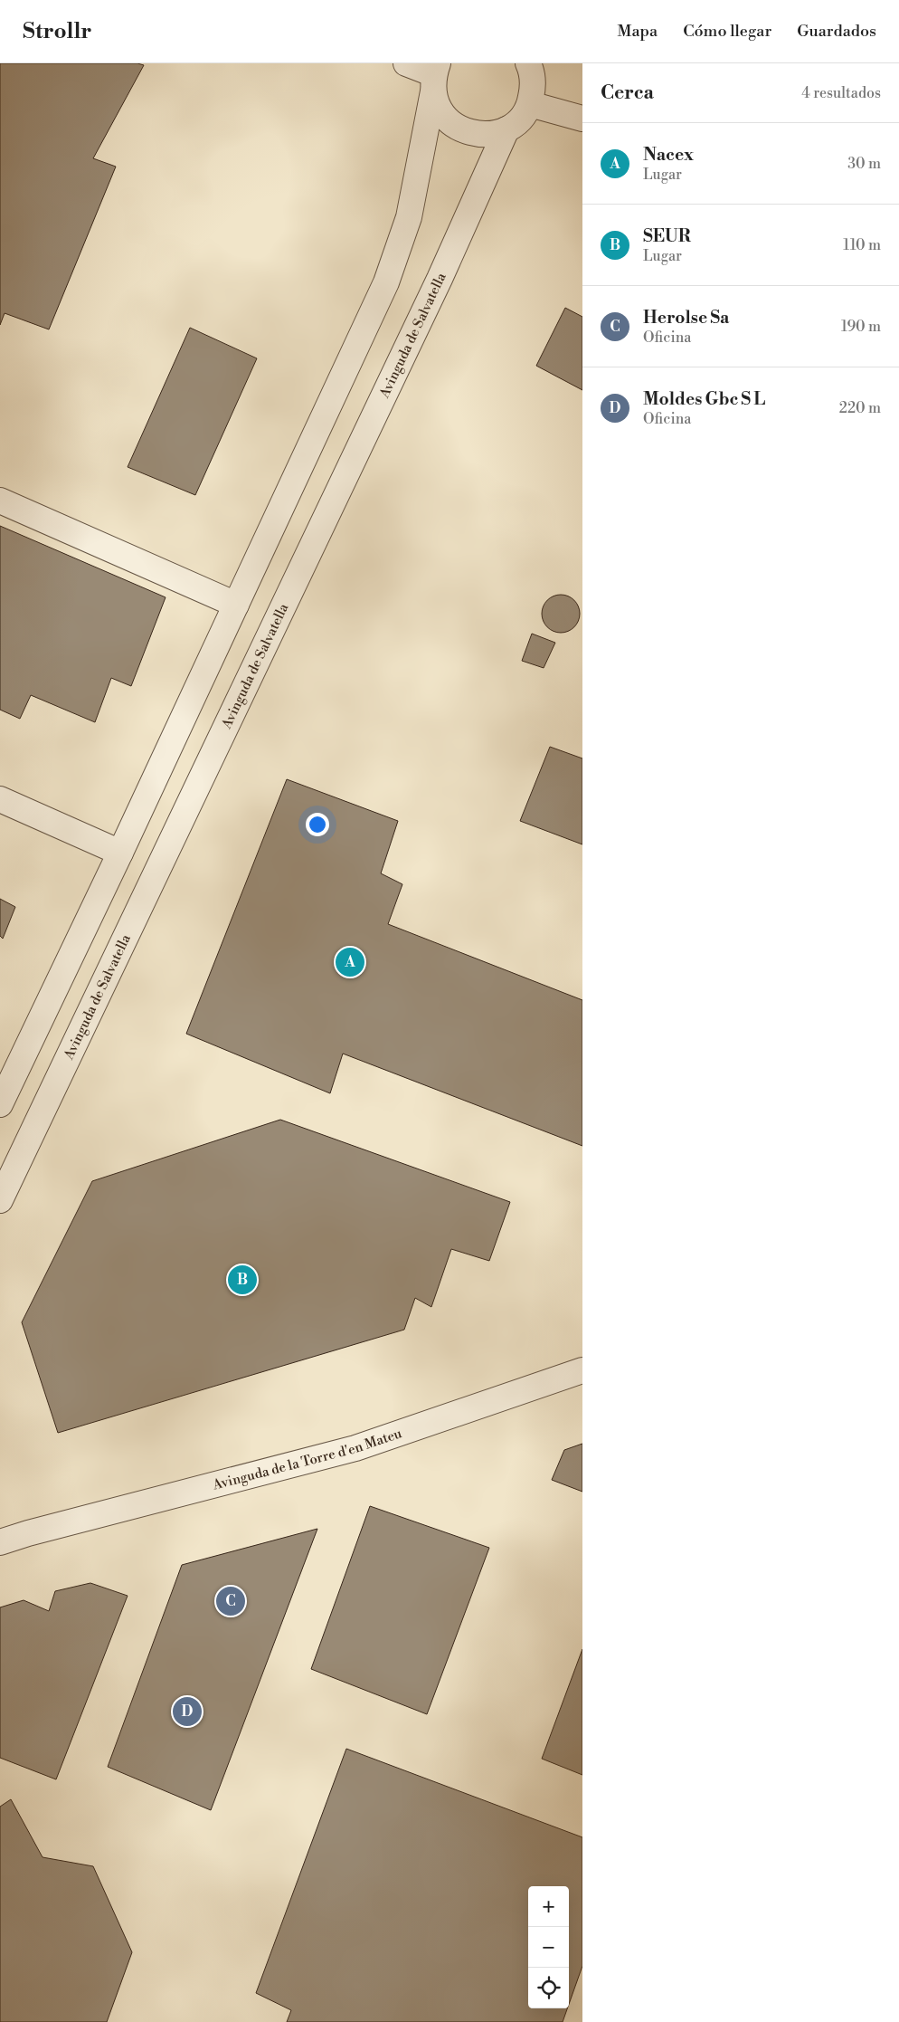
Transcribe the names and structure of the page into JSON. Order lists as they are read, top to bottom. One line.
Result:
{"streets":{"street":["Avinguda de Salvatella","Avinguda de la Torre d'en Mateu"]},"page":{"header":"Strollr","nav":["Mapa","Cómo llegar","Guardados"],"heading":["Cerca","4 resultados"],"list":[{"mark":"A","name":"Nacex","note":"Lugar","value":"30 m"},{"mark":"B","name":"SEUR","note":"Lugar","value":"110 m"},{"mark":"C","name":"Herolse Sa","note":"Oficina","value":"190 m"},{"mark":"D","name":"Moldes Gbc S L","note":"Oficina","value":"220 m"}],"pins":["A","B","C","D"],"map_buttons":["+","−"]}}
